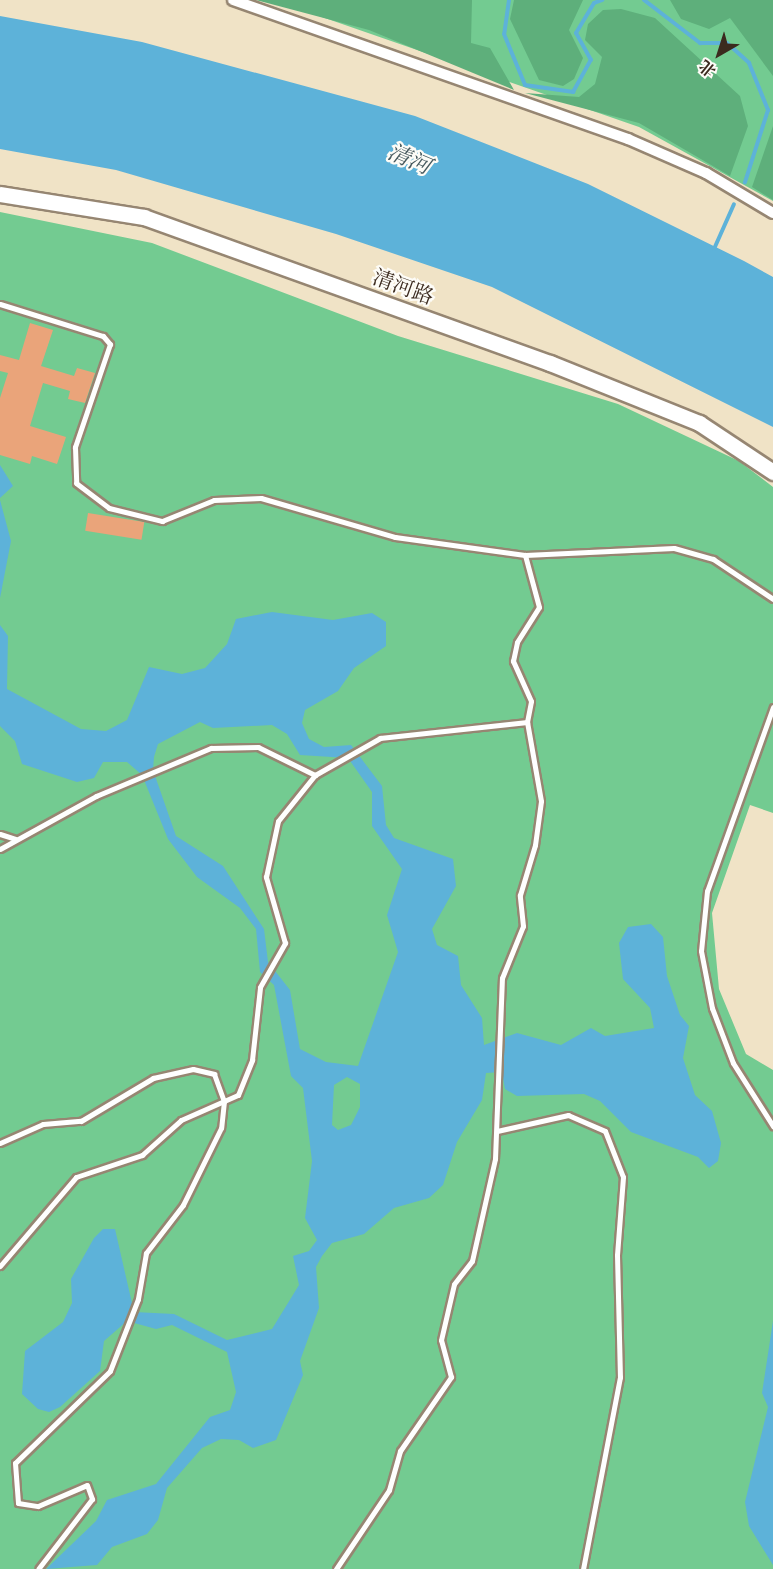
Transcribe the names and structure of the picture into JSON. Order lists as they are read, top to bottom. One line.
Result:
{"streets":{"street":["清河路"]},"water":["清河"],"north":"bottom left"}
